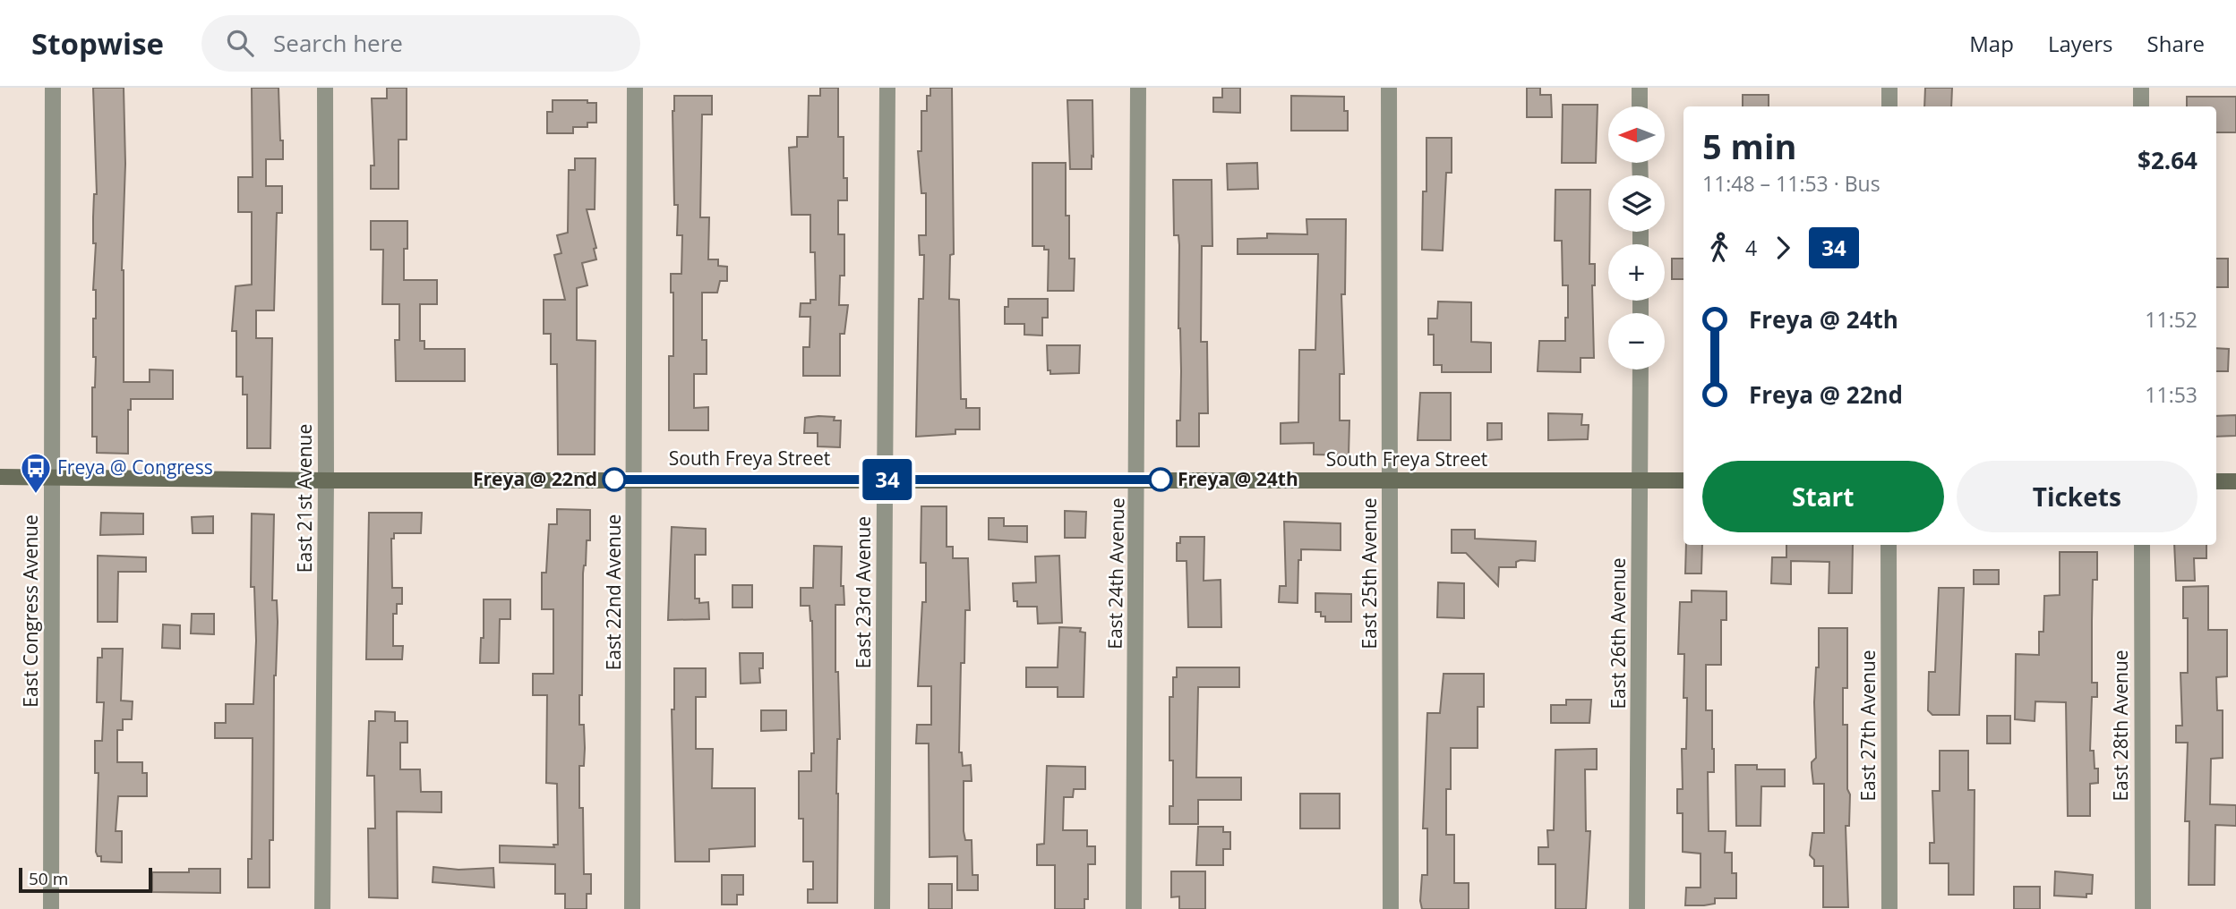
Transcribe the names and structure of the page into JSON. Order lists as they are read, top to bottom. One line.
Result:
{"streets":{"main road":["South Freya Street"],"street":["East 21st Avenue","East 24th Avenue","East 25th Avenue","East 22nd Avenue","East 23rd Avenue","East Congress Avenue","East 26th Avenue","East 27th Avenue","East 28th Avenue"]},"crossings":[["South Freya Street","East 21st Avenue"],["South Freya Street","East 24th Avenue"],["South Freya Street","East 25th Avenue"],["South Freya Street","East 22nd Avenue"],["South Freya Street","East 23rd Avenue"],["South Freya Street","East Congress Avenue"],["South Freya Street","East 26th Avenue"]],"places":{"other":["Freya @ 22nd","Freya @ 24th"],"bus stop":["Freya @ Congress"]},"lines":["bus line 34"],"scale_bar":"50 m","north":"left","page":{"header":"Stopwise","search":"Search here","nav":["Map","Layers","Share"],"on_map":"34","map_buttons":["+","−"],"heading":["5 min","11:48 – 11:53 · Bus","$2.64"],"legs":["4","34"],"list":[{"name":"Freya @ 24th","value":"11:52"},{"name":"Freya @ 22nd","value":"11:53"}],"buttons":["Start","Tickets"],"scale":"50 m"}}
